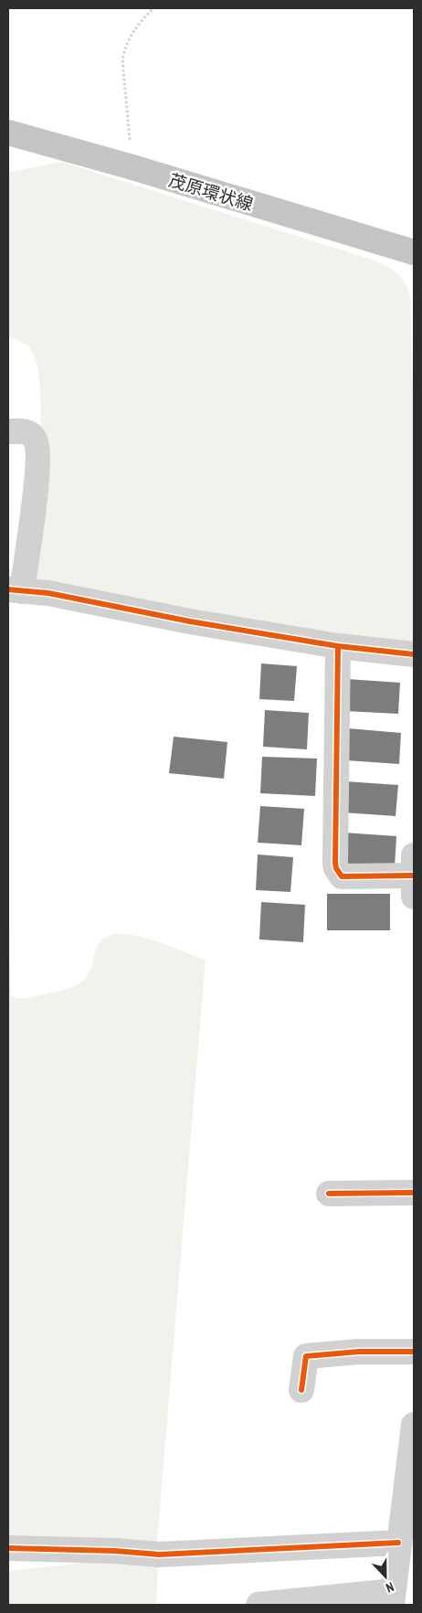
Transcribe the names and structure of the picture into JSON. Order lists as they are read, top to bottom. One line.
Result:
{"streets":{"main road":["茂原環状線"]},"north":"bottom"}
